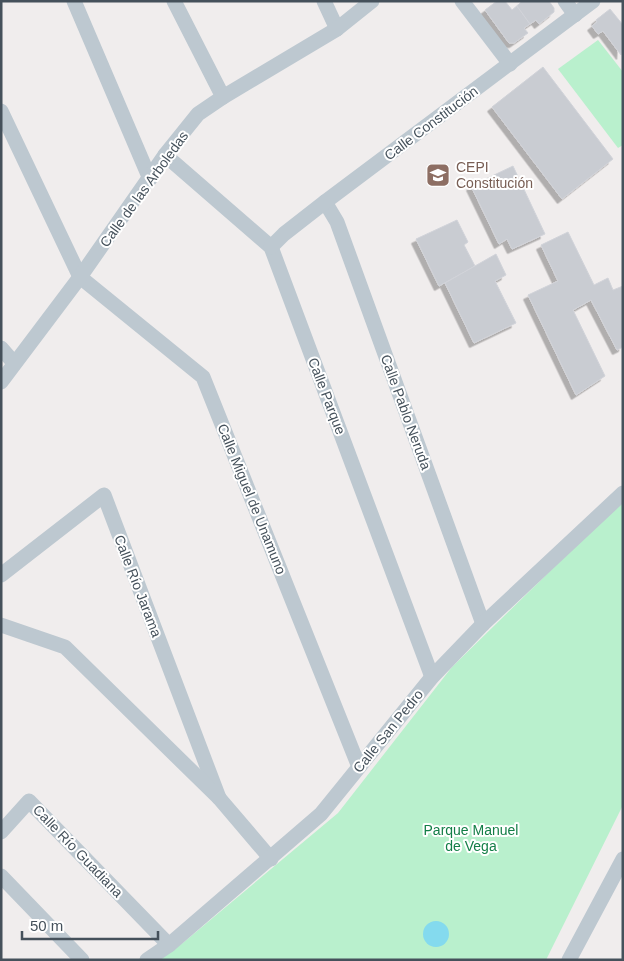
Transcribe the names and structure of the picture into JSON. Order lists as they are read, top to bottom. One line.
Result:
{"streets":{"street":["Calle Constitución","Calle de las Arboledas","Calle Parque","Calle Pablo Neruda","Calle Miguel de Unamuno","Calle Río Jarama","Calle San Pedro","Calle Río Guadiana"]},"crossings":[["Calle Constitución","Calle Parque"],["Calle Constitución","Calle Pablo Neruda"],["Calle de las Arboledas","Calle Parque"],["Calle de las Arboledas","Calle Miguel de Unamuno"],["Calle Parque","Calle San Pedro"],["Calle Pablo Neruda","Calle San Pedro"],["Calle Miguel de Unamuno","Calle San Pedro"],["Calle Río Jarama","Calle San Pedro"],["Calle San Pedro","Calle Río Guadiana"]],"parks":["Parque Manuel de Vega"],"places":{"school or university":["CEPI Constitución"]},"scale_bar":"50 m"}
